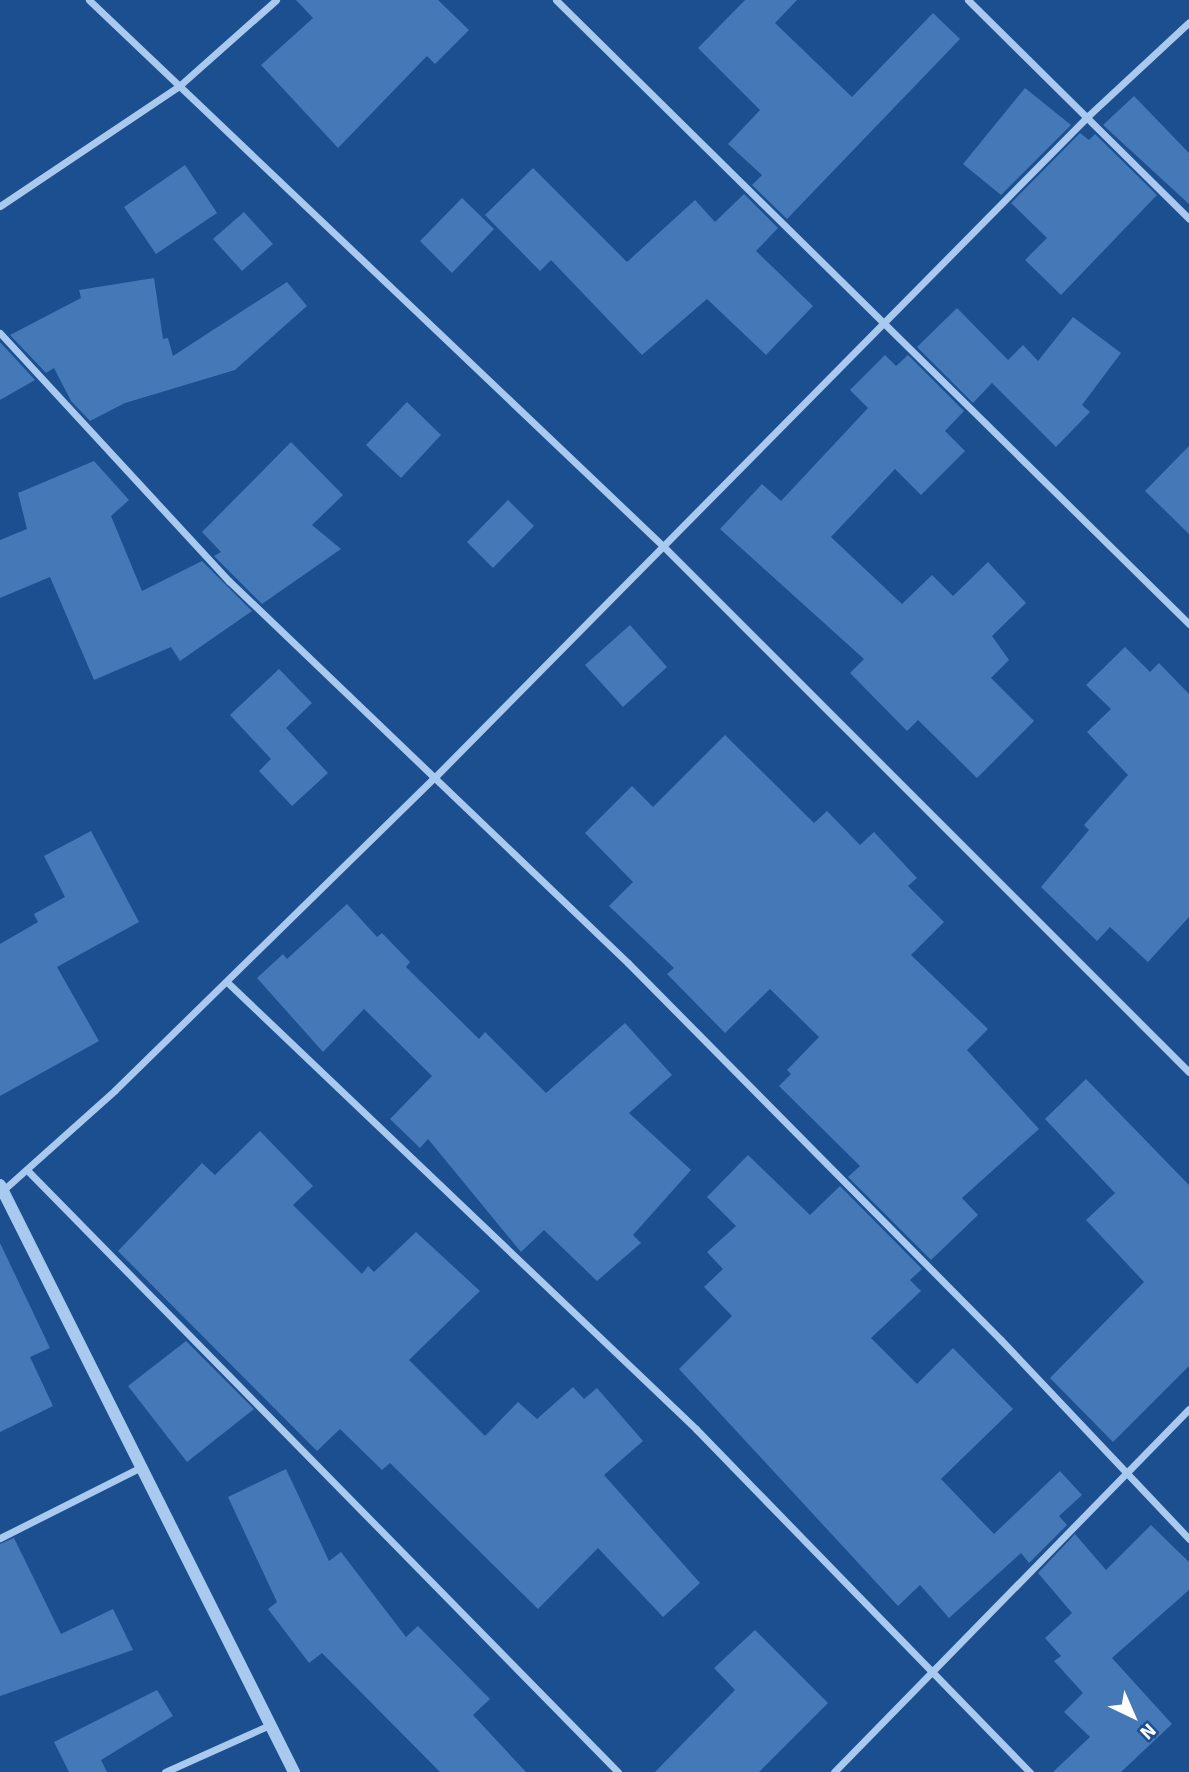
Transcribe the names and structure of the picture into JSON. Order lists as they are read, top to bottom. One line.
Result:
{"north":"bottom right"}
